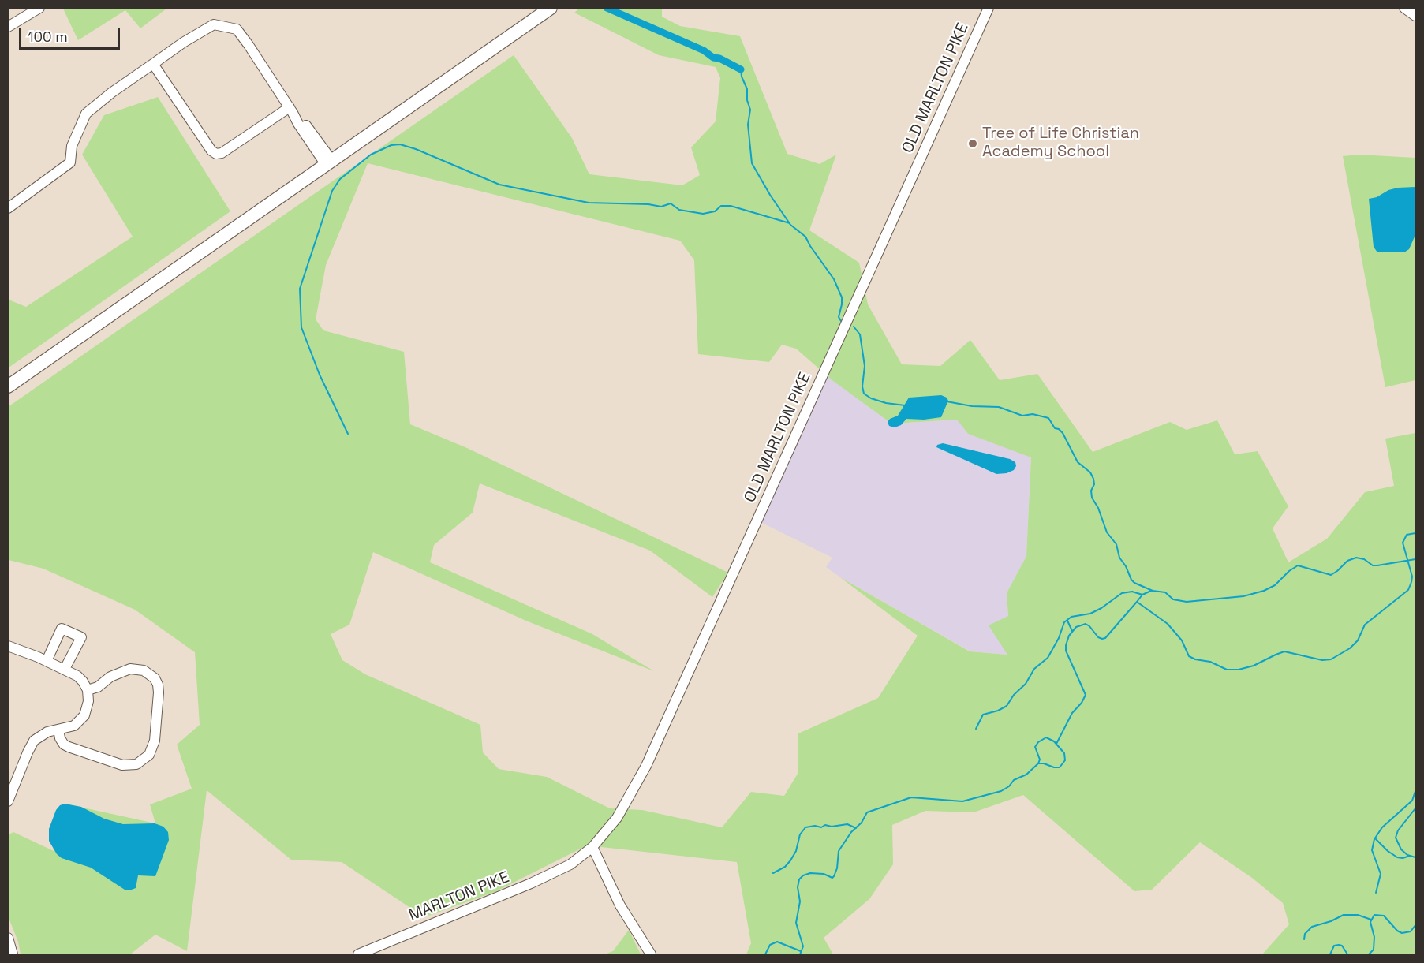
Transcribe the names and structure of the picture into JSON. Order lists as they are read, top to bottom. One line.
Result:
{"streets":{"street":["OLD MARLTON PIKE","MARLTON PIKE"]},"crossings":[["OLD MARLTON PIKE","MARLTON PIKE"]],"places":["Tree of Life Christian Academy School"],"scale_bar":"100 m"}
